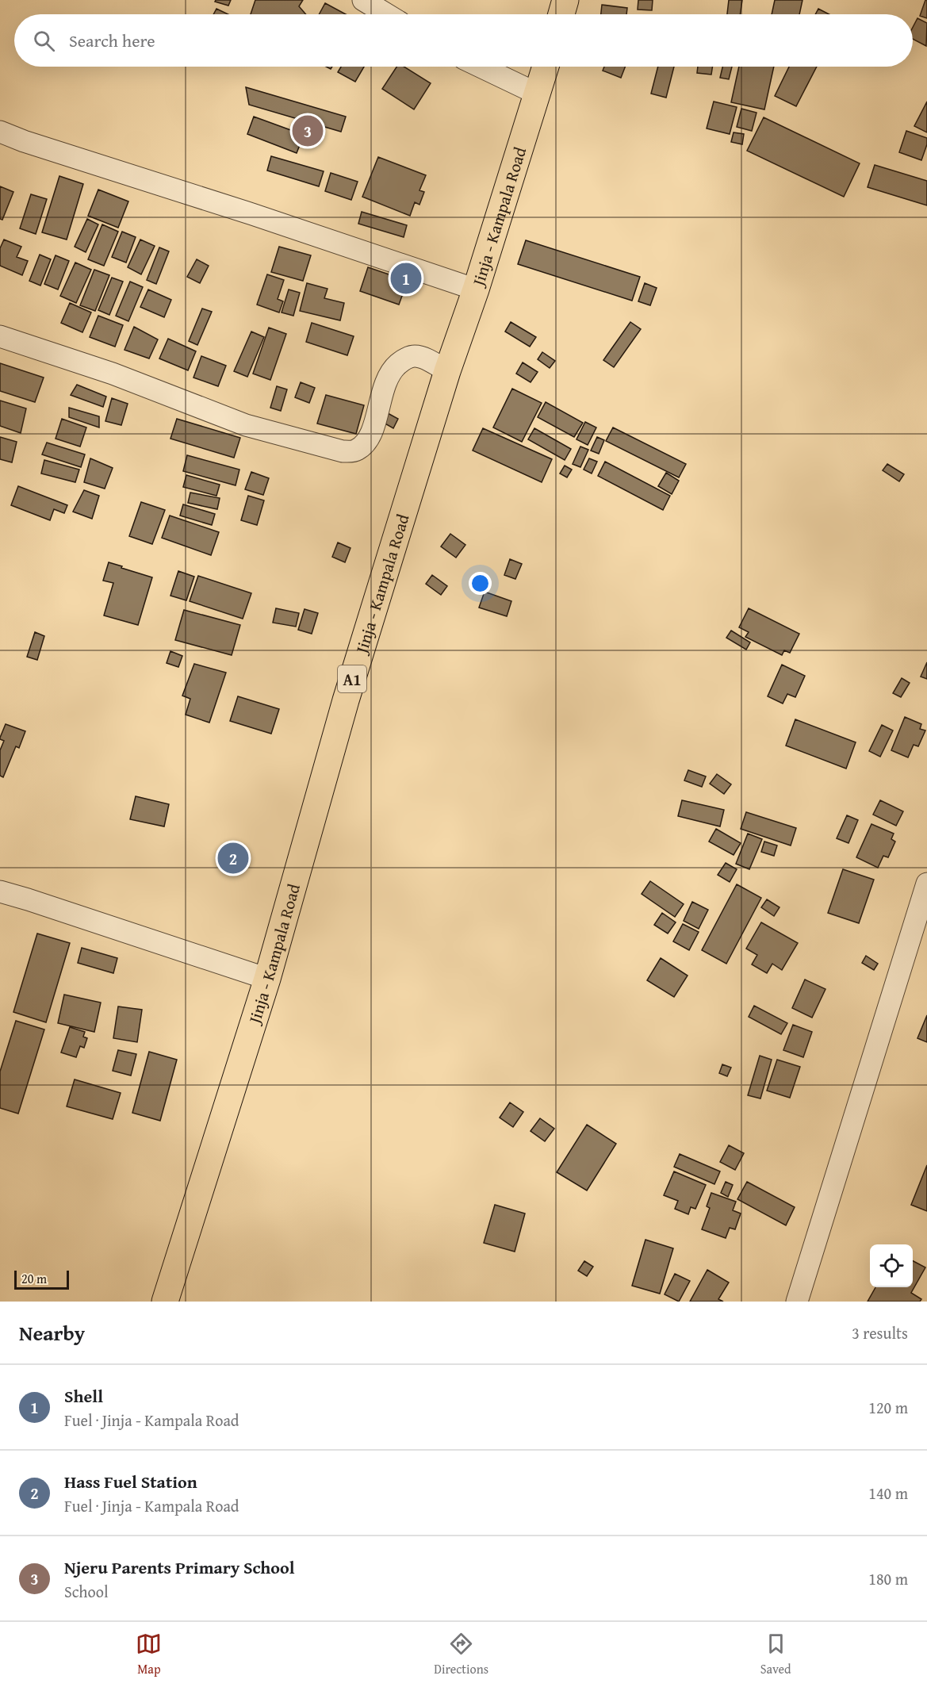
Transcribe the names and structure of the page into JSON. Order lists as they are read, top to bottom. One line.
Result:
{"streets":{"highway":["Jinja - Kampala Road","A1"]},"scale_bar":"20 m","page":{"search":"Search here","pins":["3","1","2"],"scale":"20 m","heading":["Nearby","3 results"],"list":[{"mark":"1","name":"Shell","note":"Fuel · Jinja - Kampala Road","value":"120 m"},{"mark":"2","name":"Hass Fuel Station","note":"Fuel · Jinja - Kampala Road","value":"140 m"},{"mark":"3","name":"Njeru Parents Primary School","note":"School","value":"180 m"}],"nav":["Map","Directions","Saved"]}}
